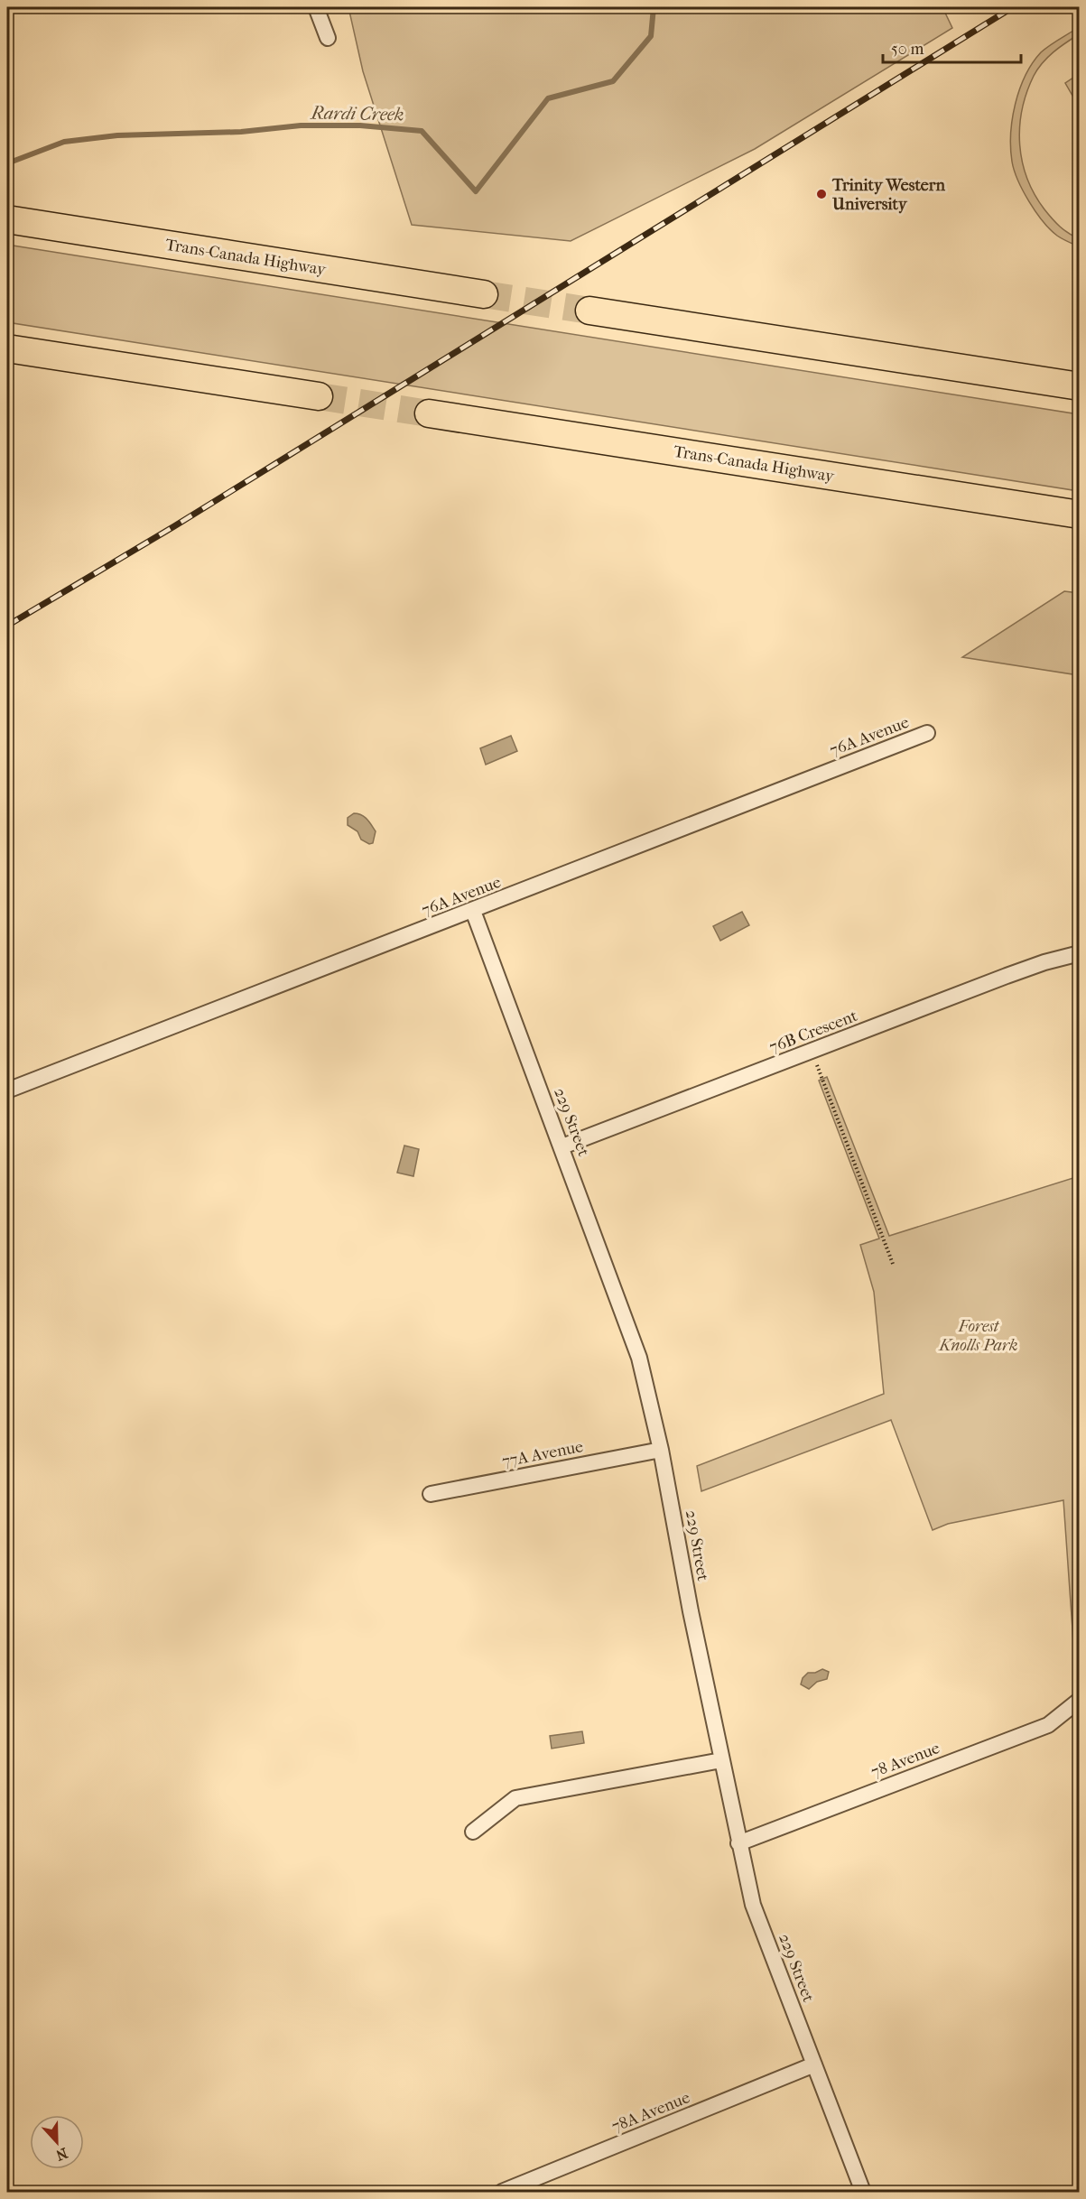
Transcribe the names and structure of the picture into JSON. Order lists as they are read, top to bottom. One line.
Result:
{"streets":{"highway":["Trans-Canada Highway"],"street":["76A Avenue","76B Crescent","229 Street","77A Avenue","78 Avenue","78A Avenue"]},"crossings":[["76A Avenue","229 Street"],["76B Crescent","229 Street"],["229 Street","77A Avenue"],["229 Street","78 Avenue"],["229 Street","78A Avenue"]],"water":["Rardi Creek"],"parks":["Forest Knolls Park"],"places":["Trinity Western University"],"scale_bar":"50 m","north":"bottom"}
